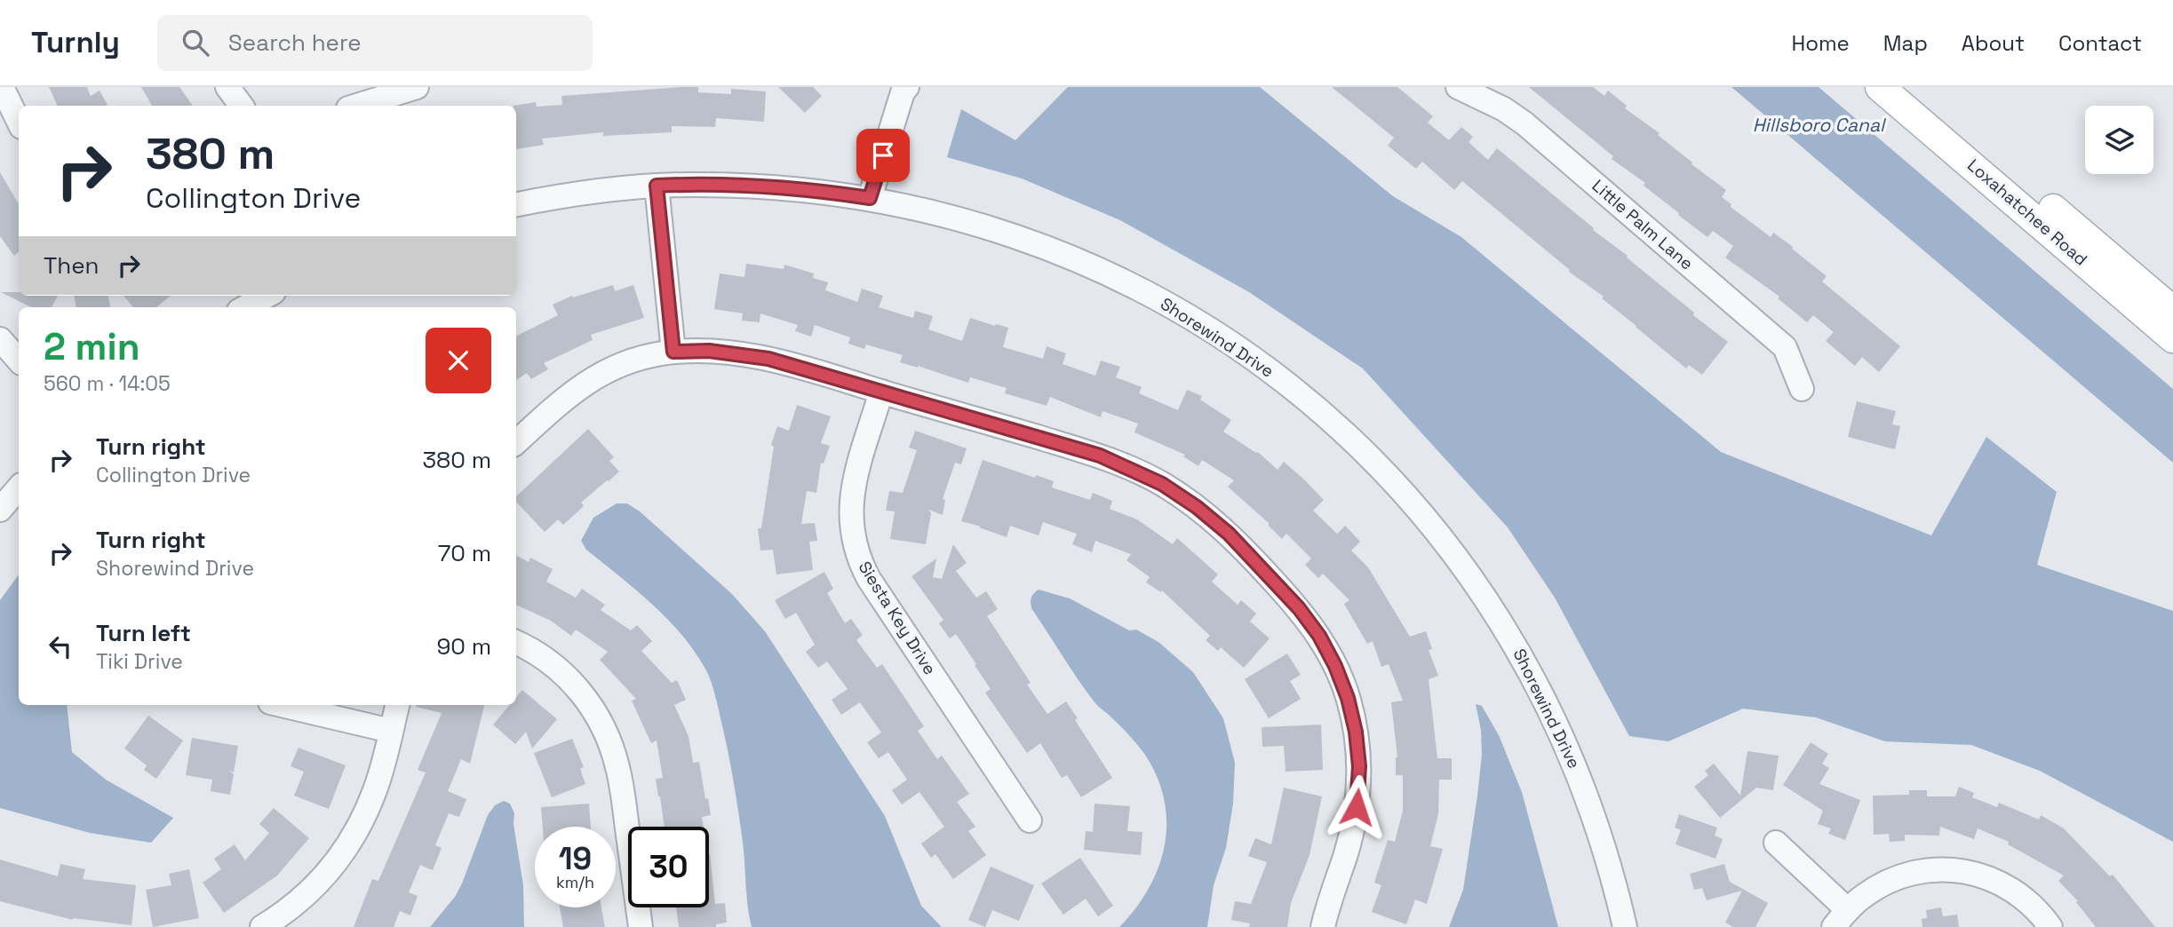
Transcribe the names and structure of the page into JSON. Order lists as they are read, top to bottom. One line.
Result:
{"streets":{"main road":["Loxahatchee Road"],"street":["Little Palm Lane","Shorewind Drive","Siesta Key Drive"]},"water":["Hillsboro Canal"],"page":{"header":"Turnly","search":"Search here","nav":["Home","Map","About","Contact"],"turn":["380 m","Collington Drive"],"then":"Then","heading":["2 min","560 m · 14:05"],"list":[{"name":"Turn right","note":"Collington Drive","value":"380 m"},{"name":"Turn right","note":"Shorewind Drive","value":"70 m"},{"name":"Turn left","note":"Tiki Drive","value":"90 m"}],"speed":"19 km/h","limit":"30"}}
